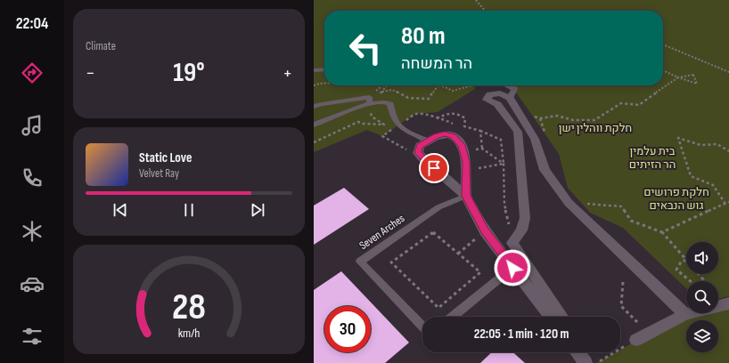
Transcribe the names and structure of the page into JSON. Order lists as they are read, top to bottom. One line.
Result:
{"streets":{"lane":["Seven Arches"]},"parks":["חלקת ווהלין ישן","בית עלמין הר הזיתים","חלקת פרושים גוש הנבאים"],"page":{"tabs":"22:04","tile":"Climate","turn":["80 m","הר המשחה"],"heat":["−","19°","+"],"song":["Static Love","Velvet Ray"],"limit":"30","trip":"22:05 · 1 min · 120 m","gauge":["28","km/h"]}}
